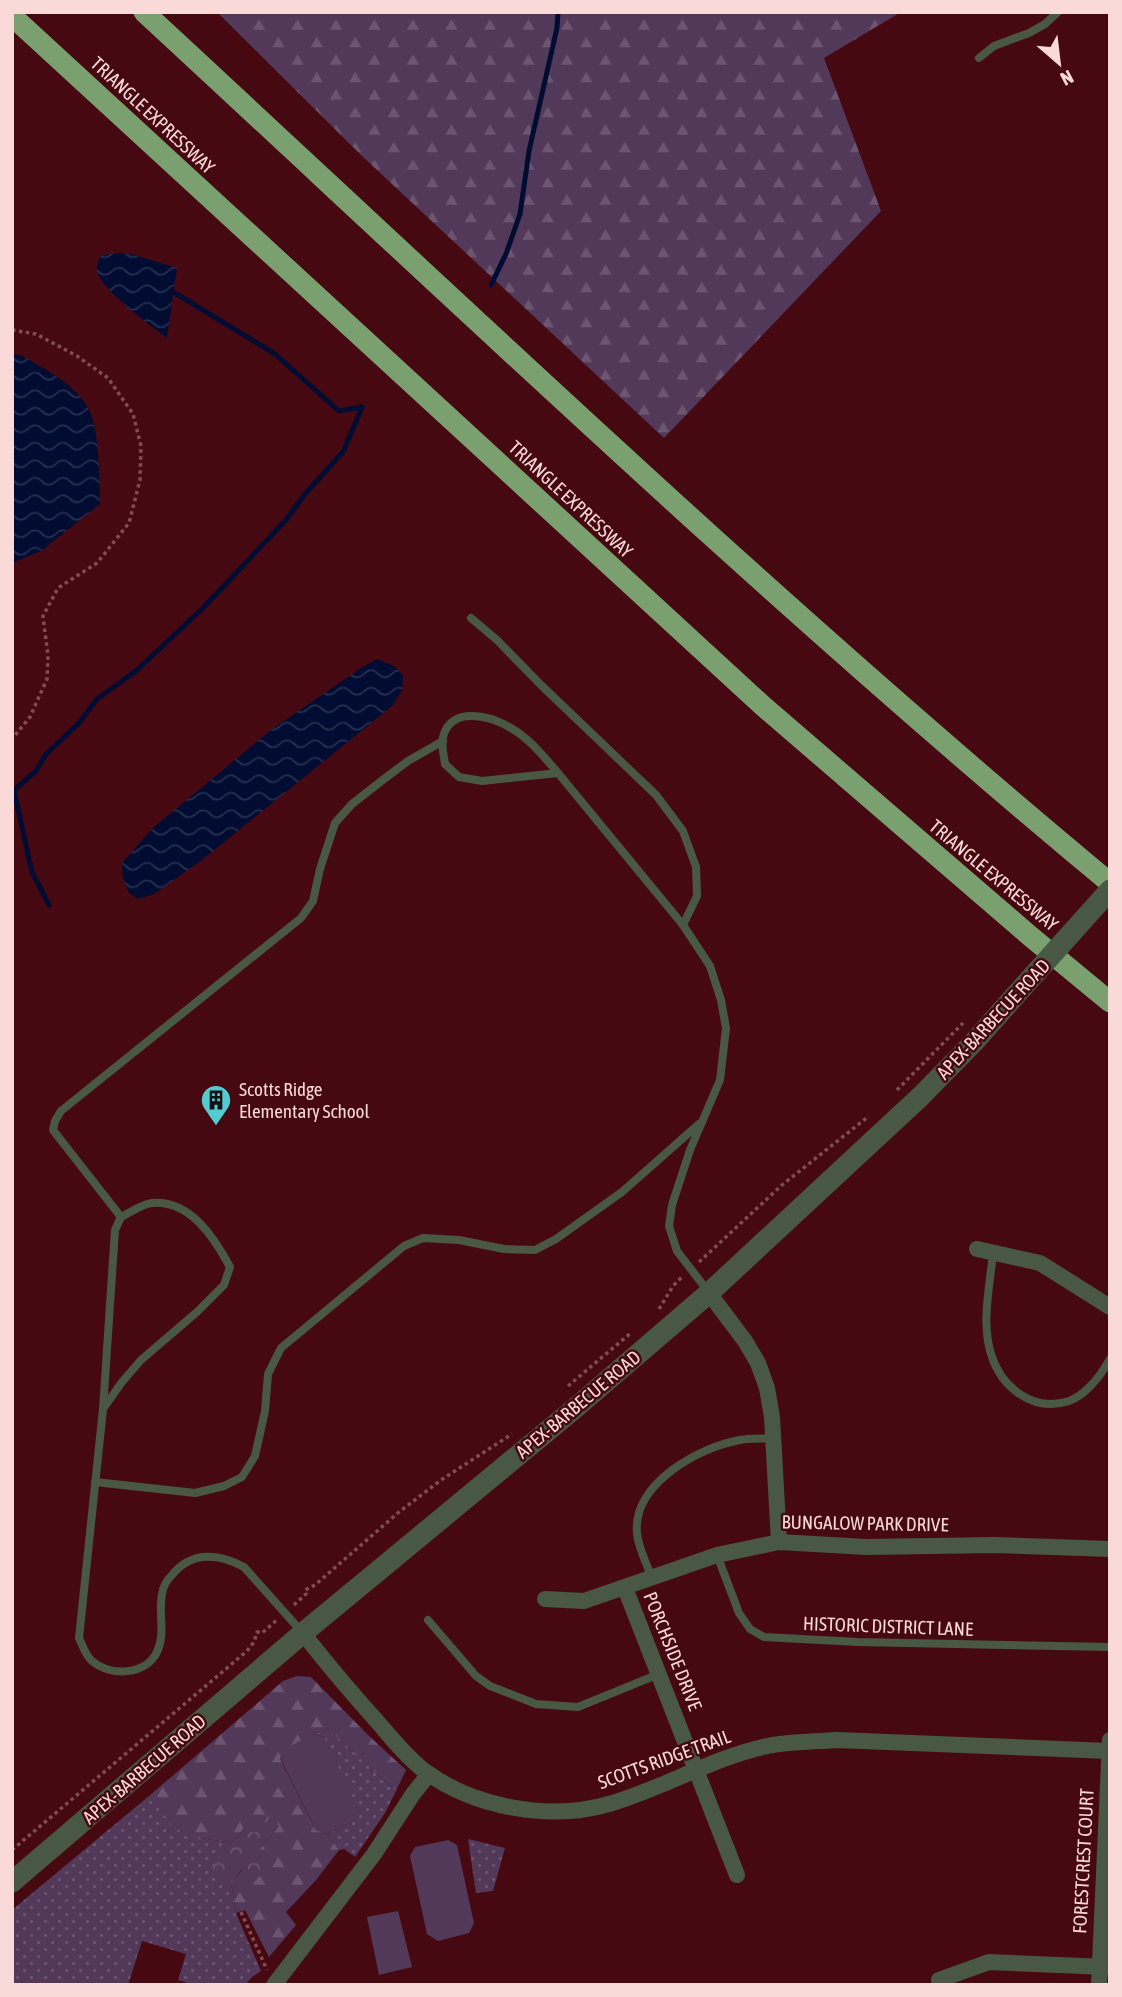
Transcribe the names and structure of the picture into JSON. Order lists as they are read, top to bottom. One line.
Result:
{"streets":{"highway":["TRIANGLE EXPRESSWAY"],"street":["APEX-BARBECUE ROAD","BUNGALOW PARK DRIVE","PORCHSIDE DRIVE","SCOTTS RIDGE TRAIL","FORESTCREST COURT"],"lane":["HISTORIC DISTRICT LANE"]},"crossings":[["APEX-BARBECUE ROAD","SCOTTS RIDGE TRAIL"],["BUNGALOW PARK DRIVE","HISTORIC DISTRICT LANE"],["BUNGALOW PARK DRIVE","PORCHSIDE DRIVE"],["PORCHSIDE DRIVE","SCOTTS RIDGE TRAIL"],["SCOTTS RIDGE TRAIL","FORESTCREST COURT"]],"places":{"building":["Scotts Ridge Elementary School"]},"north":"bottom right"}
